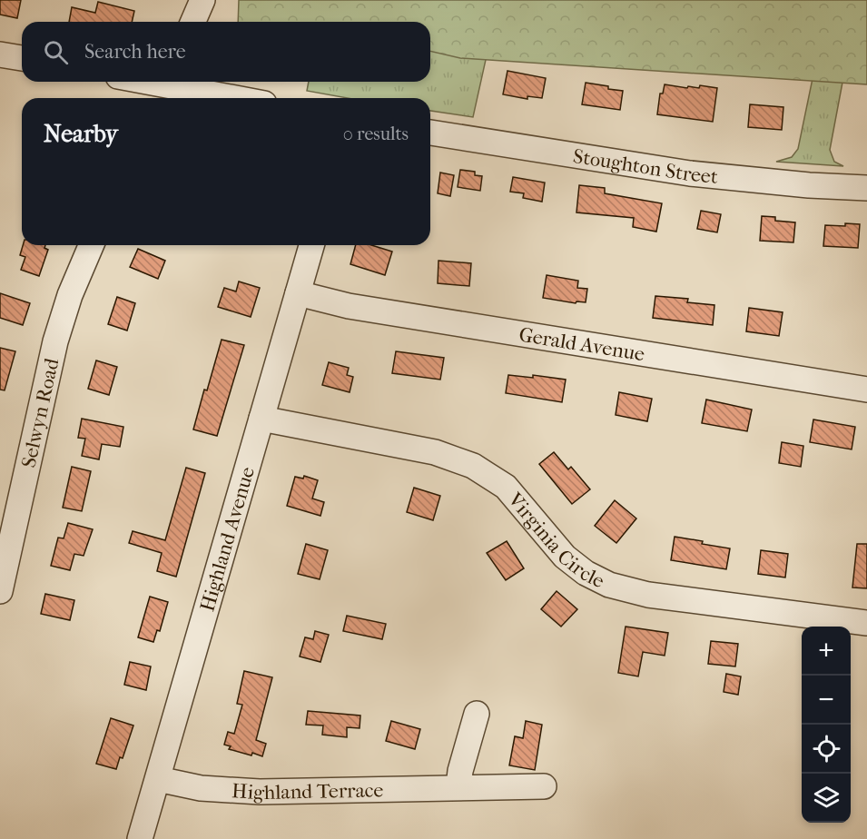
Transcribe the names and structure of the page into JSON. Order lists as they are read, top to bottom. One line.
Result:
{"streets":{"street":["Stoughton Street","Gerald Avenue","Selwyn Road","Virginia Circle","Highland Avenue","Highland Terrace"]},"crossings":[["Gerald Avenue","Highland Avenue"],["Virginia Circle","Highland Avenue"],["Highland Avenue","Highland Terrace"]],"page":{"search":"Search here","heading":["Nearby","0 results"],"map_buttons":["+","−"]}}
